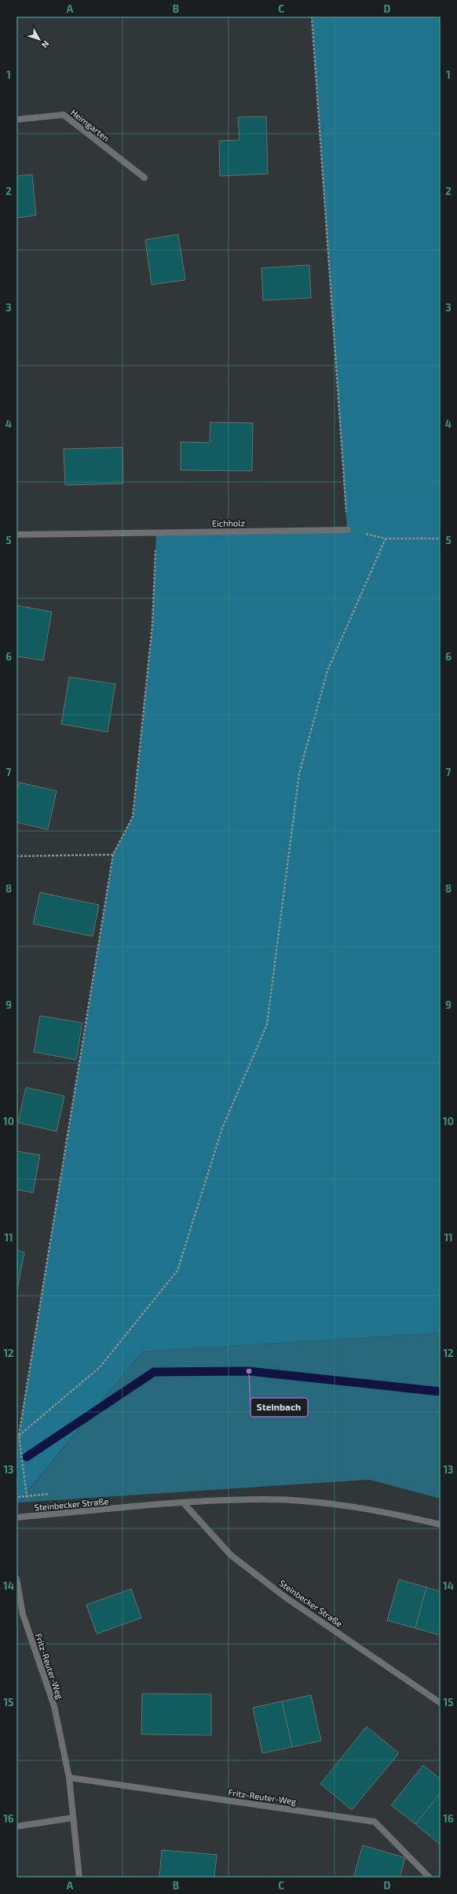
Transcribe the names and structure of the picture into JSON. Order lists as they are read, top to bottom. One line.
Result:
{"streets":{"street":["Heimgarten","Eichholz","Steinbecker Straße","Fritz-Reuter-Weg"]},"places":["Steinbach"],"north":"bottom right","grid":{"columns":["A","B","C","D"],"rows":["1","2","3","4","5","6","7","8","9","10","11","12","13","14","15","16"]}}
